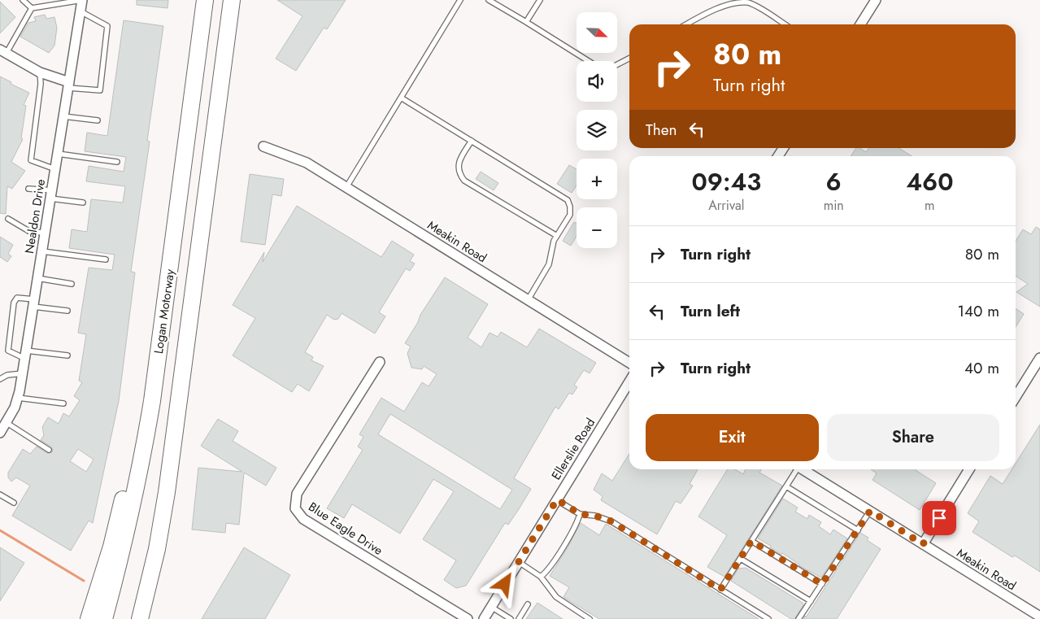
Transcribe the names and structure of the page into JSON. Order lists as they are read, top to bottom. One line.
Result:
{"streets":{"highway":["Logan Motorway"],"street":["Nealdon Drive","Meakin Road","Ellerslie Road","Blue Eagle Drive"]},"north":"bottom right","page":{"map_buttons":["+","−"],"turn":["80 m","Turn right"],"then":"Then","eta":["09:43","Arrival","6","min","460","m"],"list":[{"name":"Turn right","value":"80 m"},{"name":"Turn left","value":"140 m"},{"name":"Turn right","value":"40 m"}],"buttons":["Exit","Share"]}}
